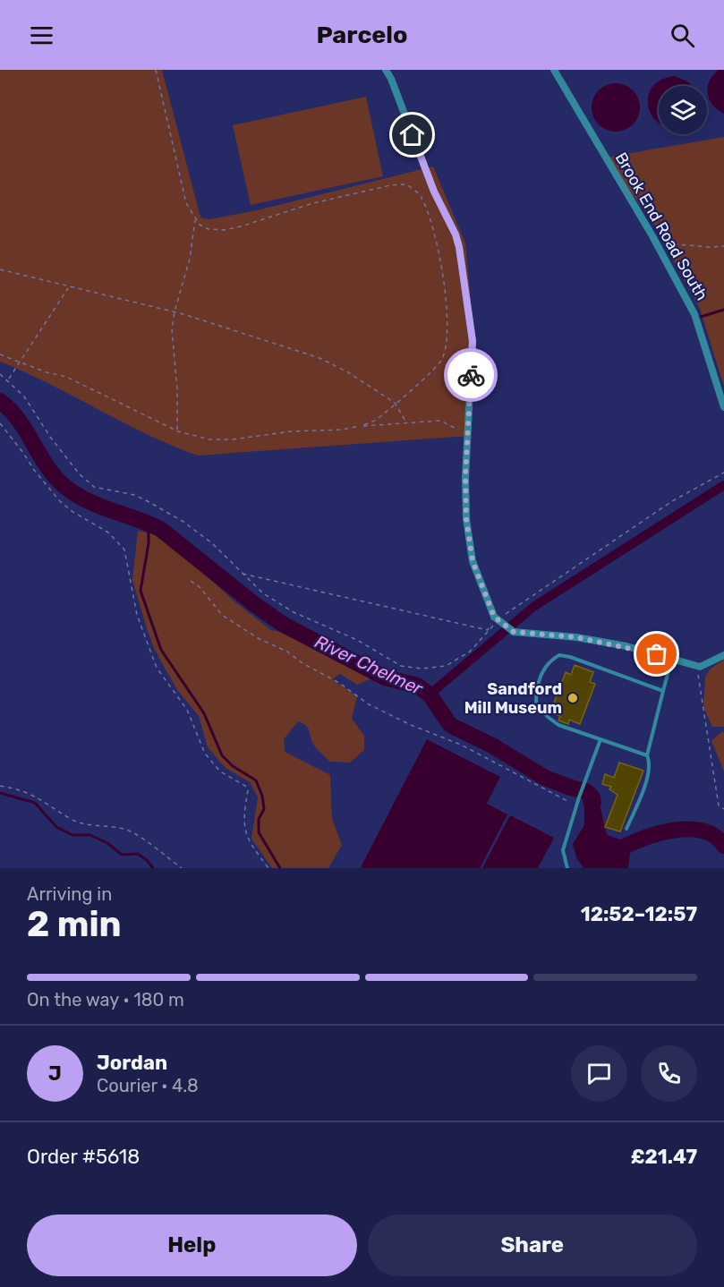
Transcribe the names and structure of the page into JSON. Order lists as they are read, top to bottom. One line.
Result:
{"streets":{"street":["Brook End Road South"]},"water":["River Chelmer"],"places":["Sandford Mill Museum"],"page":{"header":"Parcelo","heading":["2 min","Arriving in","12:52–12:57"],"panel":["Jordan","Courier · 4.8","Order #5618","£21.47"],"bar":"On the way · 180 m","round":"J","buttons":["Help","Share"]}}
